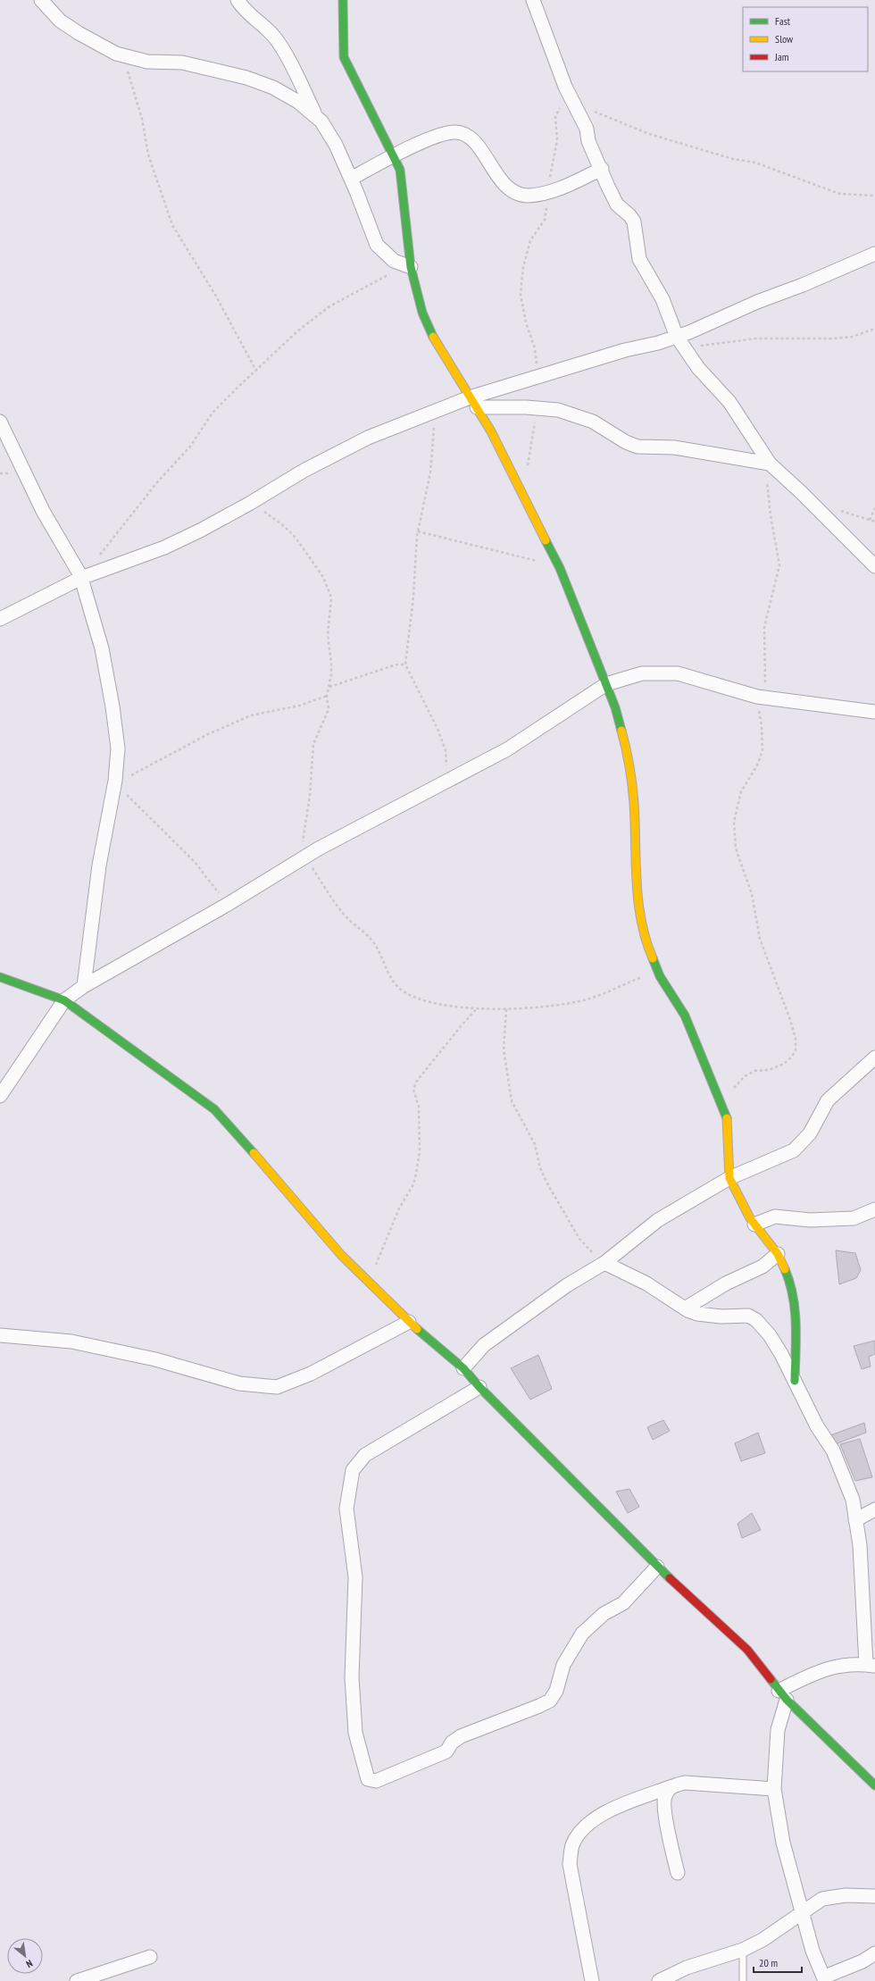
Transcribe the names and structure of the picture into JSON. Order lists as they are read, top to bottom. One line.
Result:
{"legend":["Fast","Slow","Jam"],"scale_bar":"20 m","north":"bottom right"}
